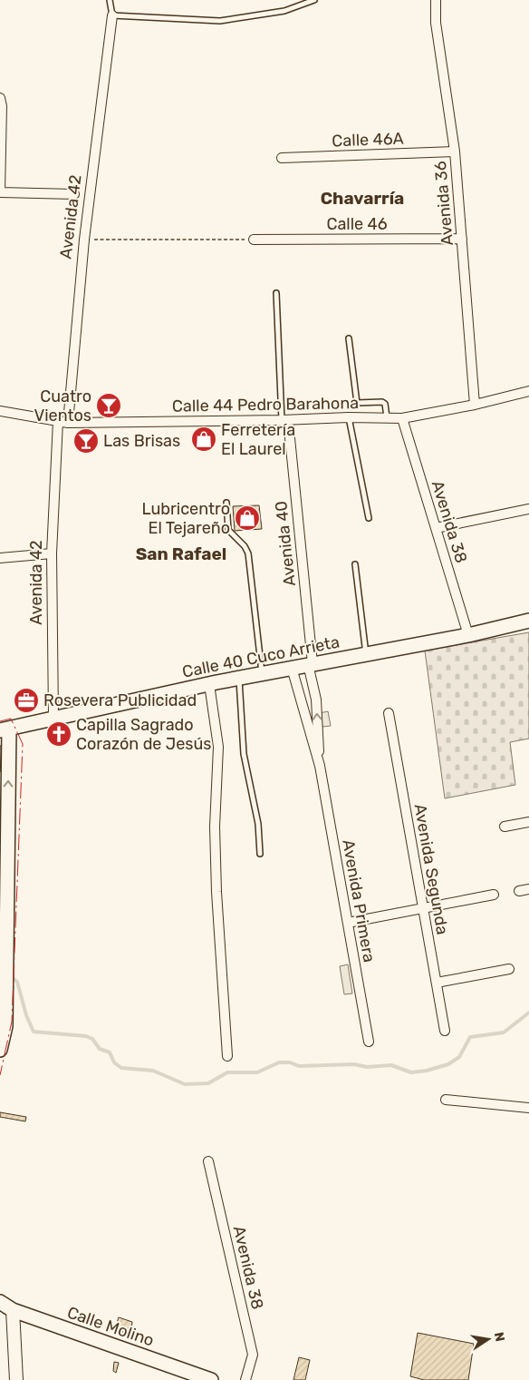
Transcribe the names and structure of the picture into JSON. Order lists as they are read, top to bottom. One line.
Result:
{"streets":{"main road":["Calle 40 Cuco Arrieta","Calle Molino"],"street":["Calle 46A","Avenida 36","Avenida 42","Calle 46","Calle 44 Pedro Barahona","Avenida 38","Avenida 40","Avenida Segunda","Avenida Primera"]},"crossings":[["Calle 46A","Avenida 36"],["Avenida 36","Calle 46"],["Avenida 36","Calle 44 Pedro Barahona"],["Avenida 42","Calle 44 Pedro Barahona"],["Avenida 42","Calle 40 Cuco Arrieta"],["Calle 44 Pedro Barahona","Avenida 38"],["Calle 44 Pedro Barahona","Avenida 40"],["Avenida 38","Calle 40 Cuco Arrieta"],["Avenida 40","Calle 40 Cuco Arrieta"],["Avenida 40","Avenida Primera"],["Calle 40 Cuco Arrieta","Avenida Primera"]],"districts":["Chavarría","San Rafael"],"places":{"bar":["Cuatro Vientos","Las Brisas"],"shop":["Ferretería El Laurel","Lubricentro El Tejareño"],"office":["Rosevera Publicidad"],"church":["Capilla Sagrado Corazón de Jesús"]},"north":"right"}
